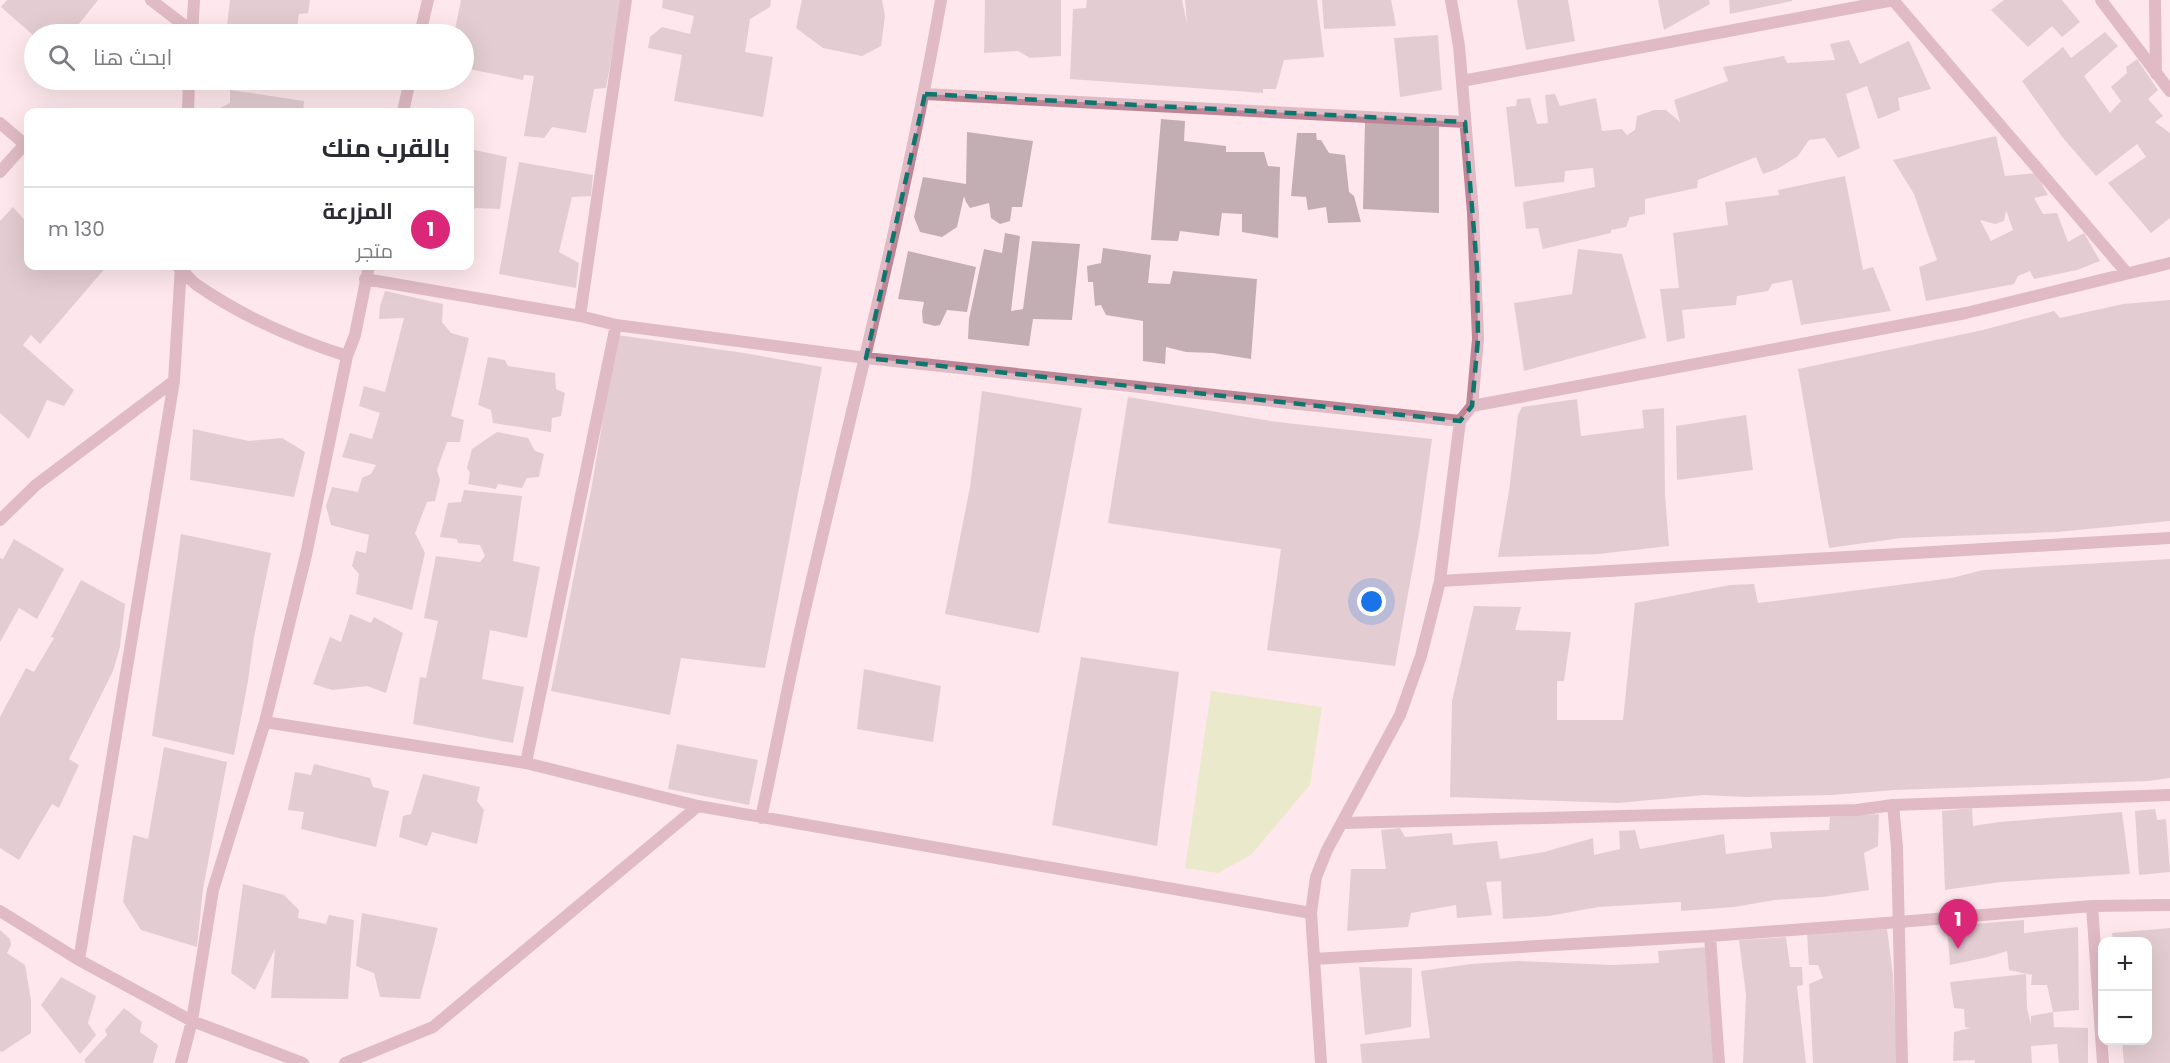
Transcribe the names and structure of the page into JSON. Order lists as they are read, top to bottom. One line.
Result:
{"page":{"search":"ابحث هنا","heading":"بالقرب منك","list":[{"mark":"1","name":"المزرعة","note":"متجر","value":"130 m"}],"pins":"1","map_buttons":["+","−"]}}
